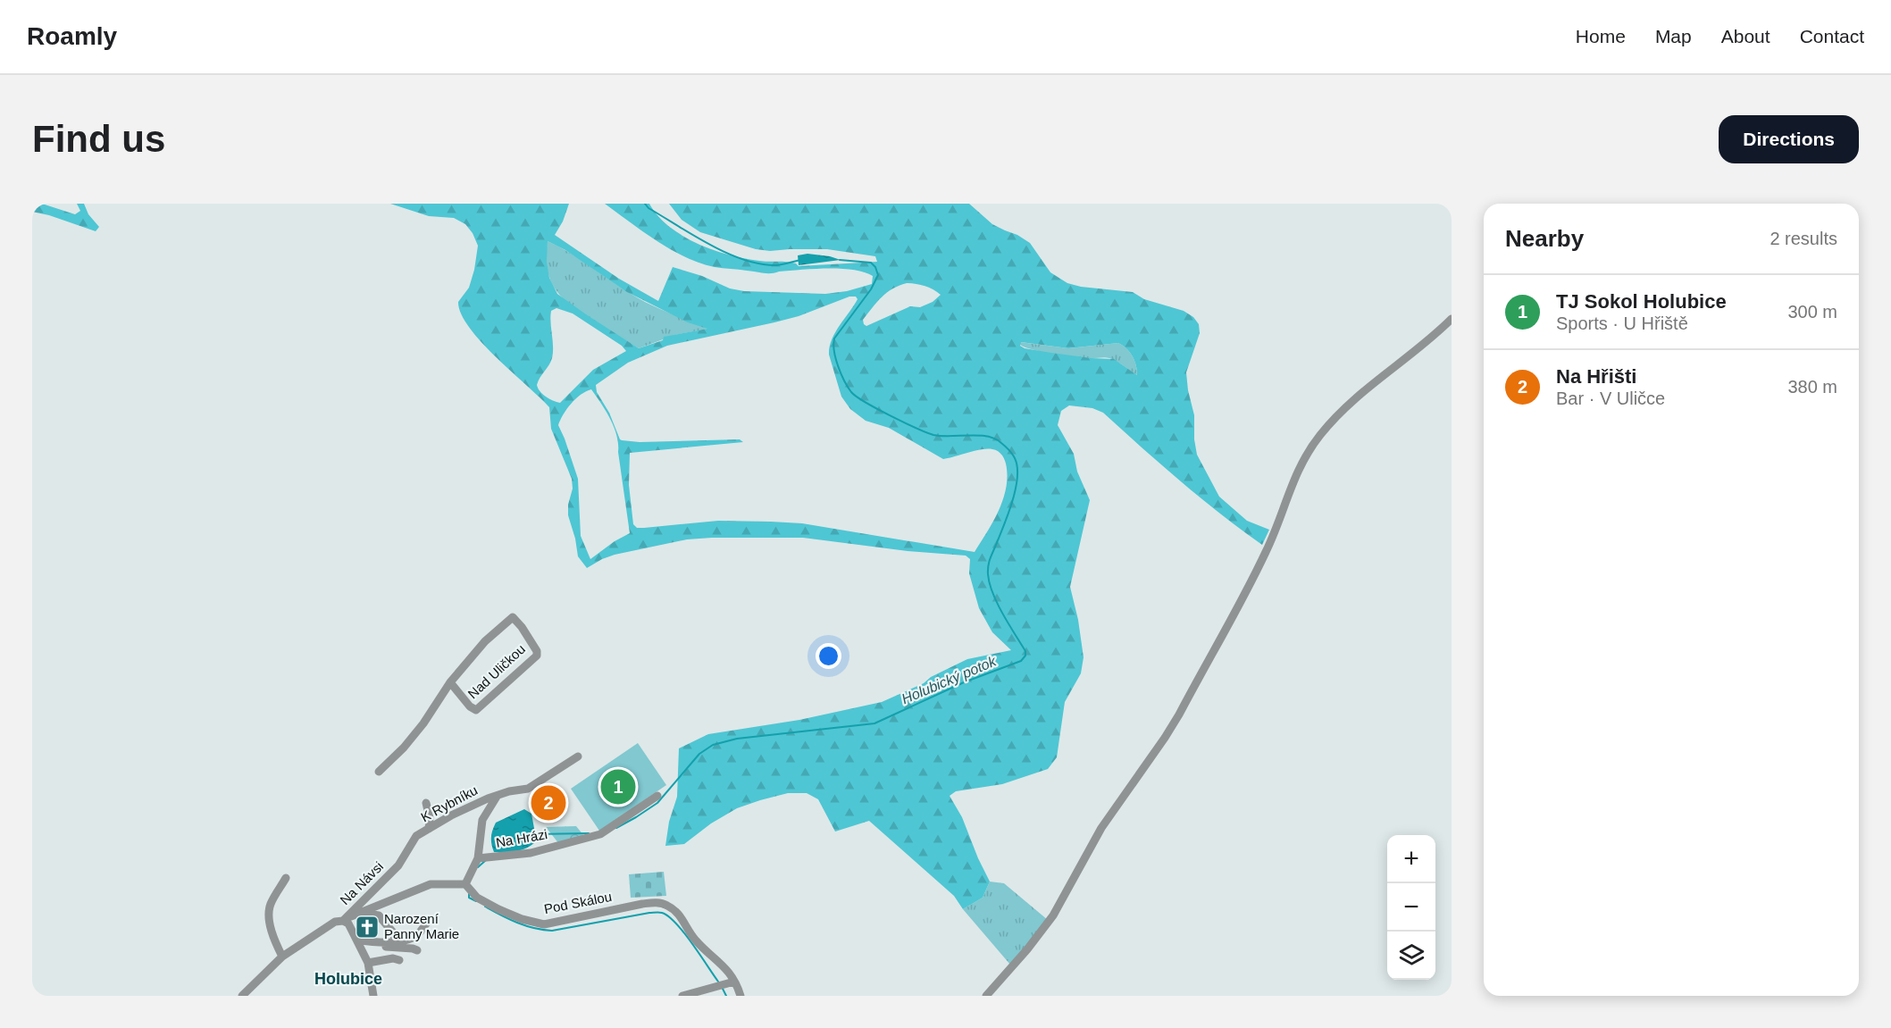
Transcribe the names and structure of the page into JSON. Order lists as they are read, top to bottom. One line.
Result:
{"streets":{"street":["Nad Uličkou","K Rybníku","Na Hrázi","Na Návsi","Pod Skálou"]},"crossings":[["K Rybníku","Na Hrázi"],["K Rybníku","Na Návsi"],["Na Hrázi","Na Návsi"],["Na Hrázi","Pod Skálou"],["Na Návsi","Pod Skálou"]],"districts":["Holubice"],"water":["Holubický potok"],"places":{"church":["Narození Panny Marie"]},"page":{"header":"Roamly","nav":["Home","Map","About","Contact"],"buttons":"Directions","title":"Find us","heading":["Nearby","2 results"],"list":[{"mark":"1","name":"TJ Sokol Holubice","note":"Sports · U Hřiště","value":"300 m"},{"mark":"2","name":"Na Hřišti","note":"Bar · V Uličce","value":"380 m"}],"pins":["1","2"],"map_buttons":["+","−"]}}
